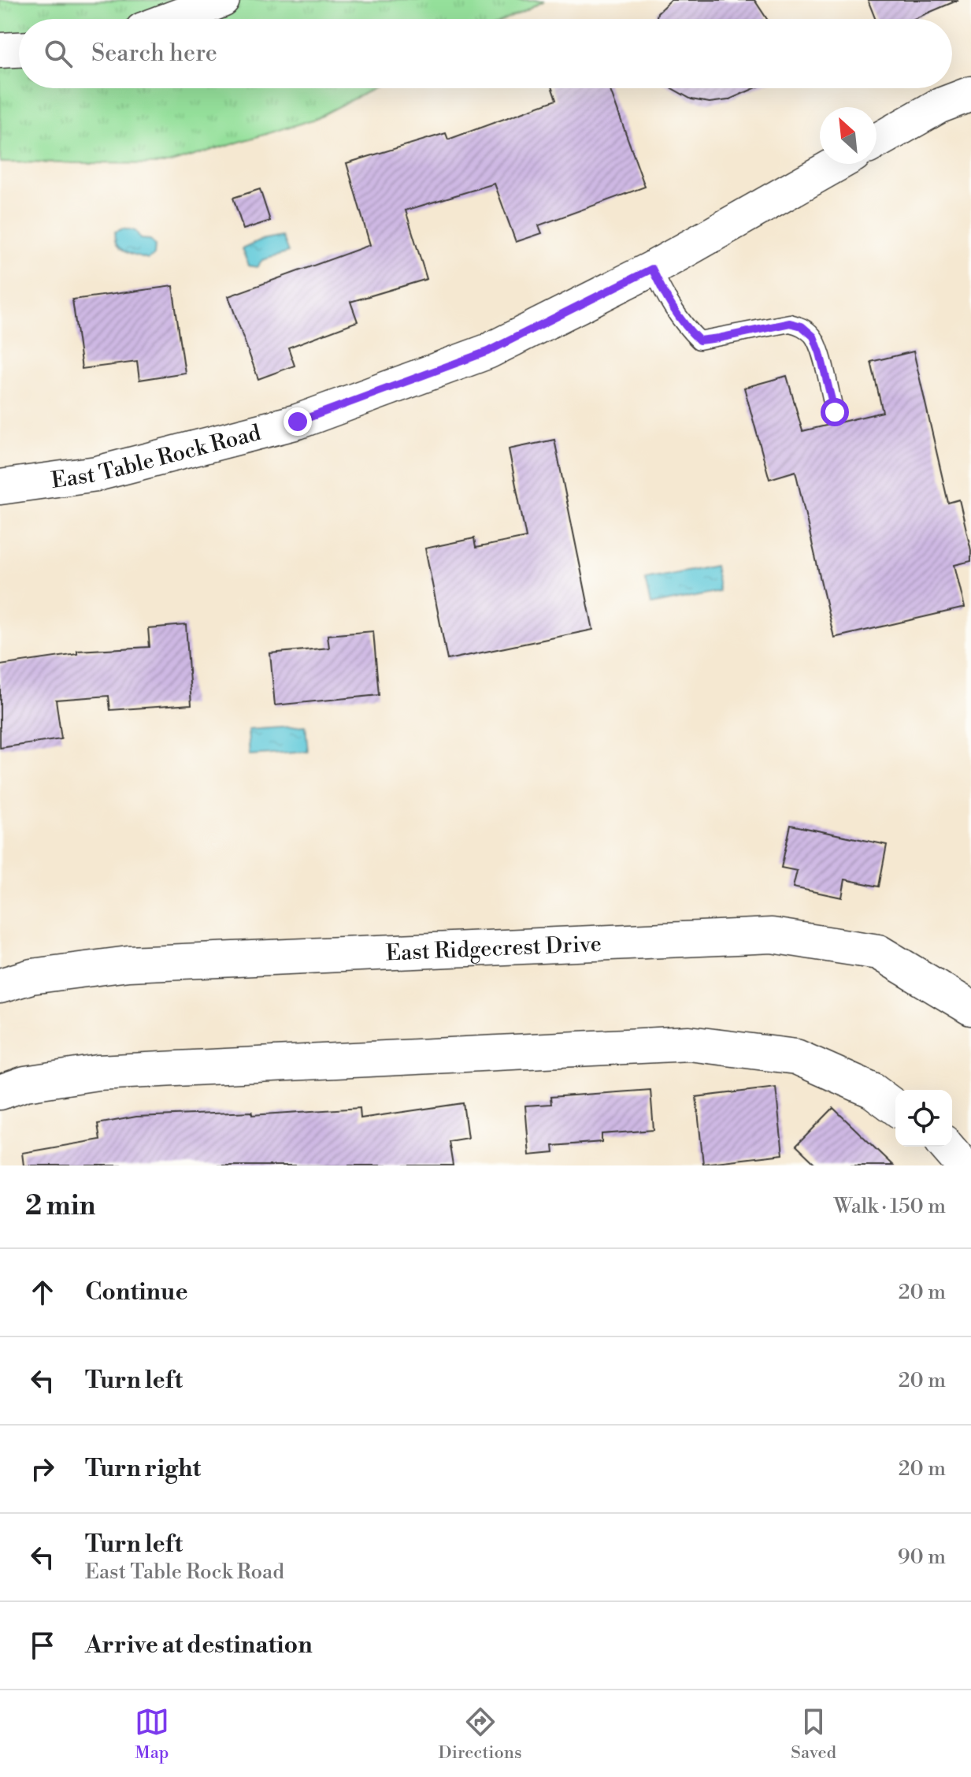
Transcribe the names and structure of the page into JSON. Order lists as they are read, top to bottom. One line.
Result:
{"streets":{"street":["East Table Rock Road","East Ridgecrest Drive"]},"north":"top left","page":{"search":"Search here","heading":["2 min","Walk · 150 m"],"list":[["Continue","20 m"],["Turn left","20 m"],["Turn right","20 m"],["Turn left","East Table Rock Road","90 m"],"Arrive at destination"],"nav":["Map","Directions","Saved"]}}
